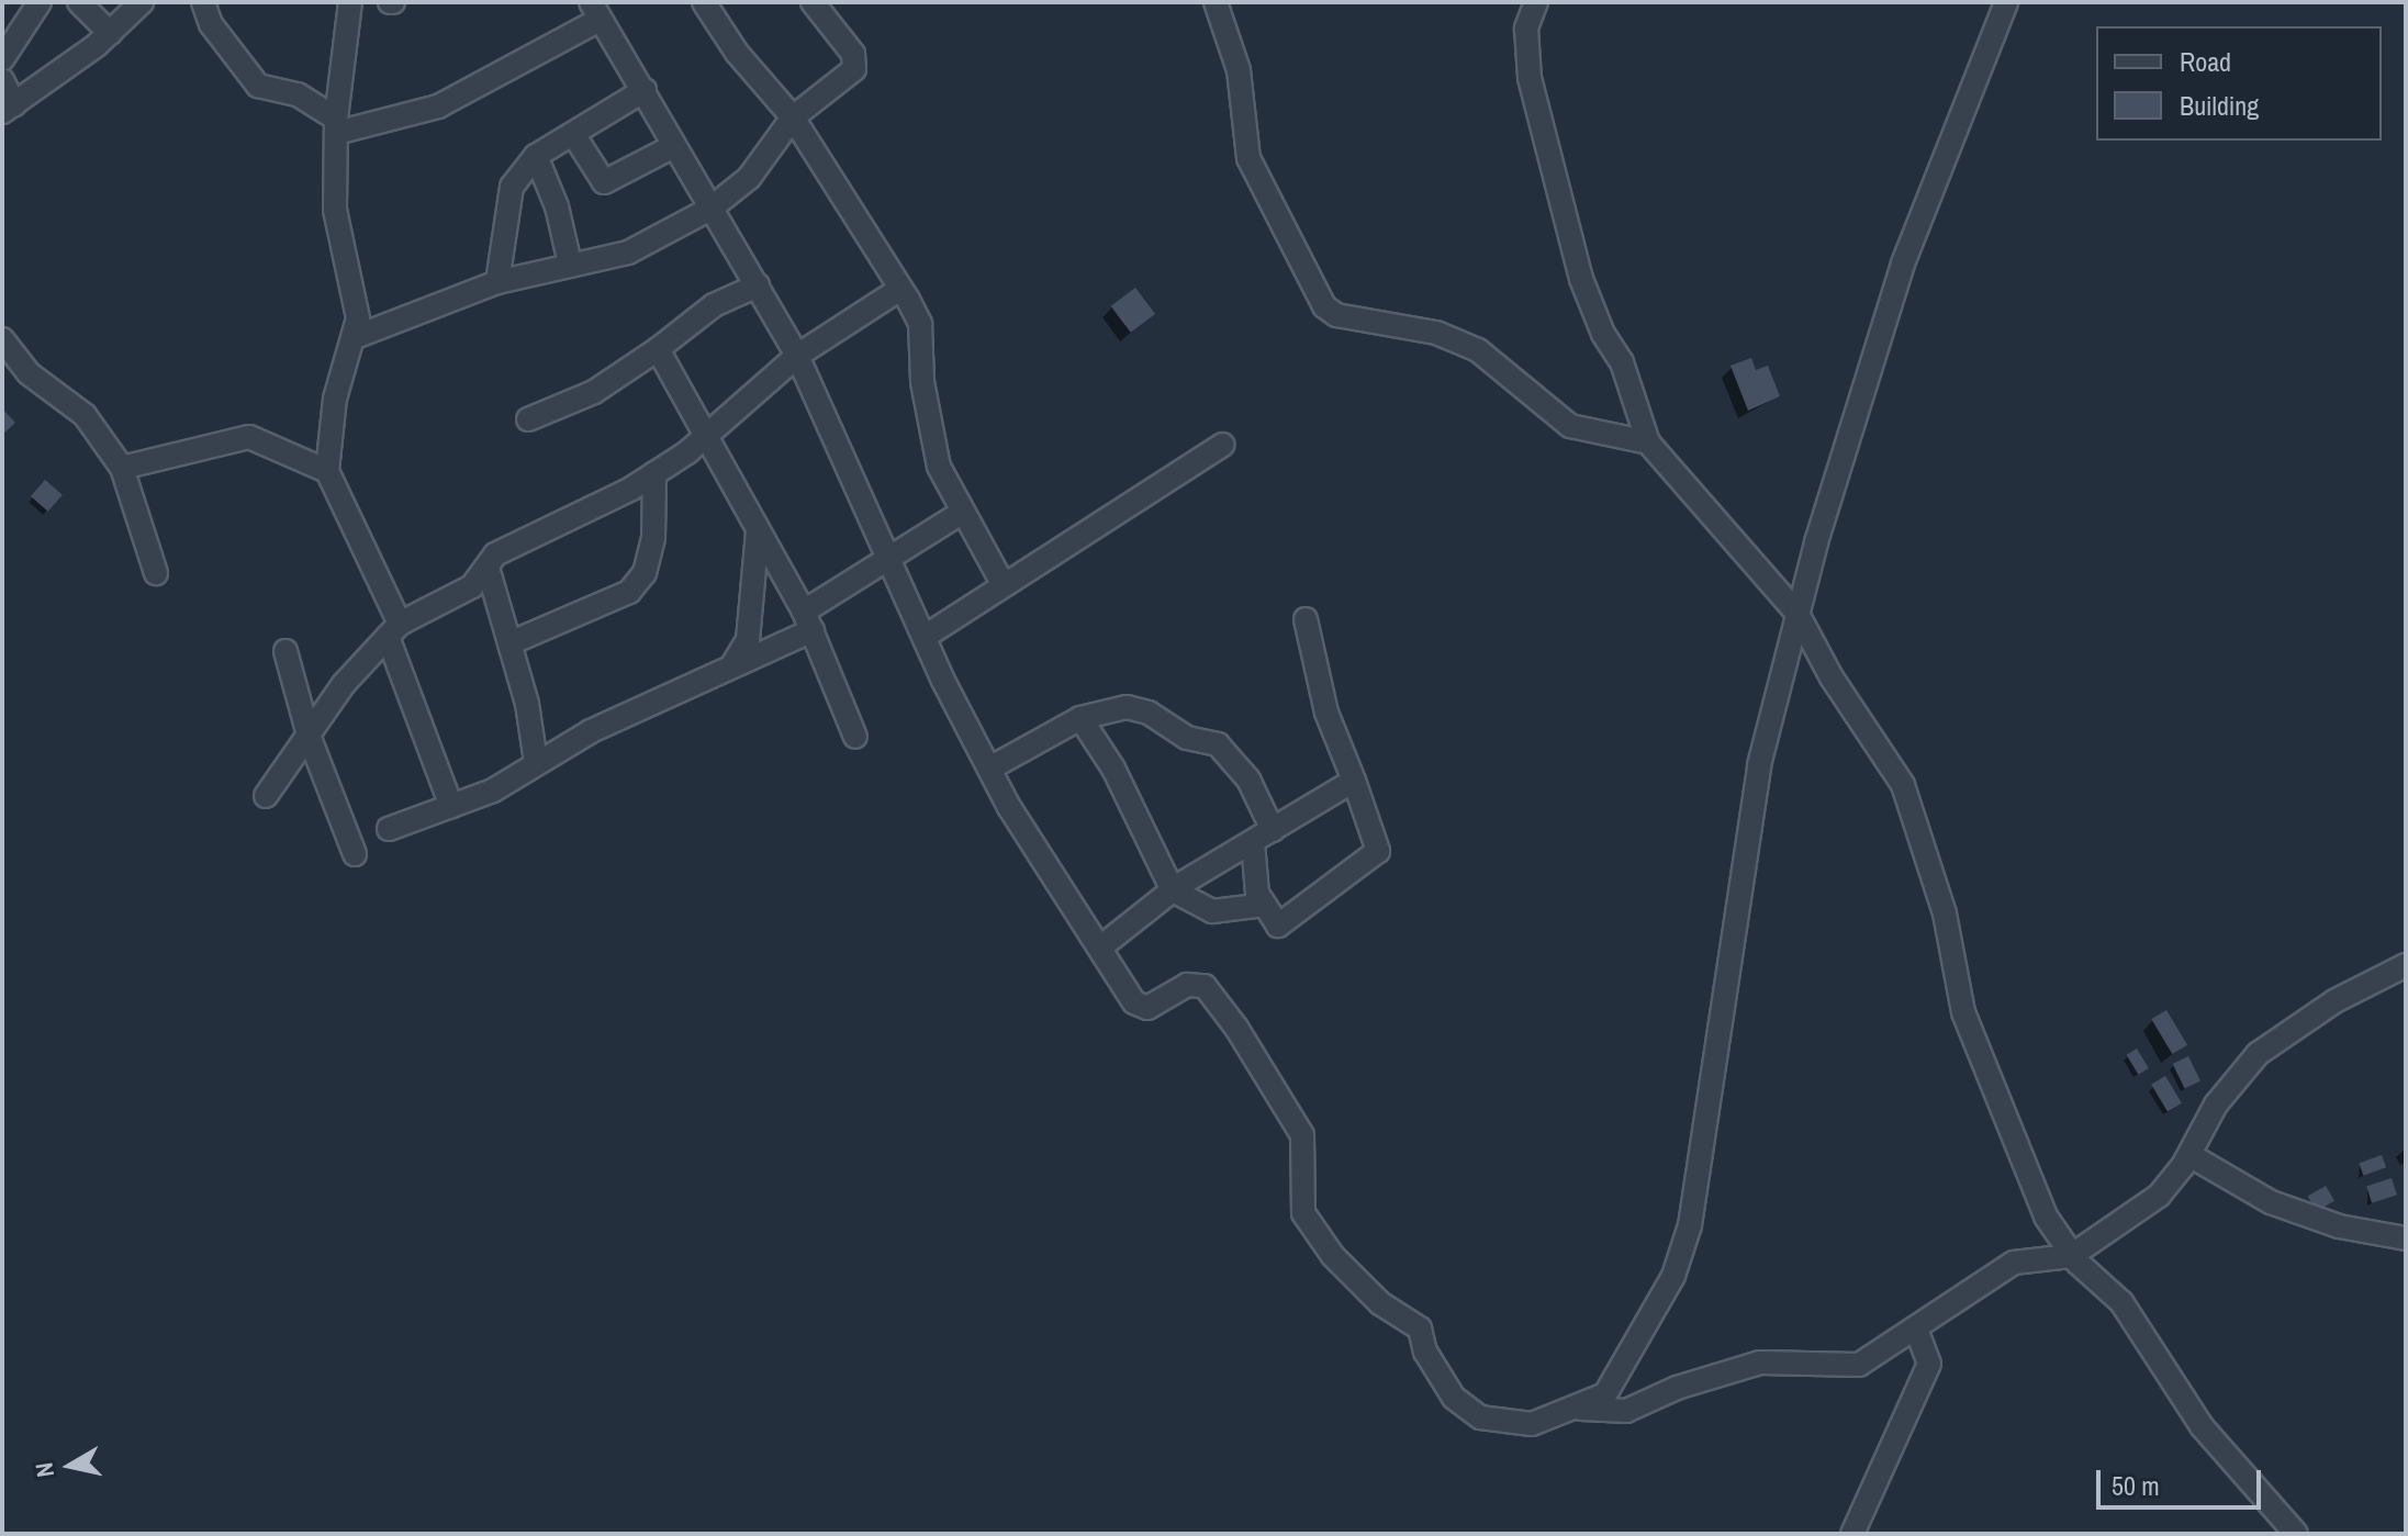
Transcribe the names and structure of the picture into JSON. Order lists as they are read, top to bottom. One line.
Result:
{"legend":["Road","Building"],"scale_bar":"50 m","north":"left"}
